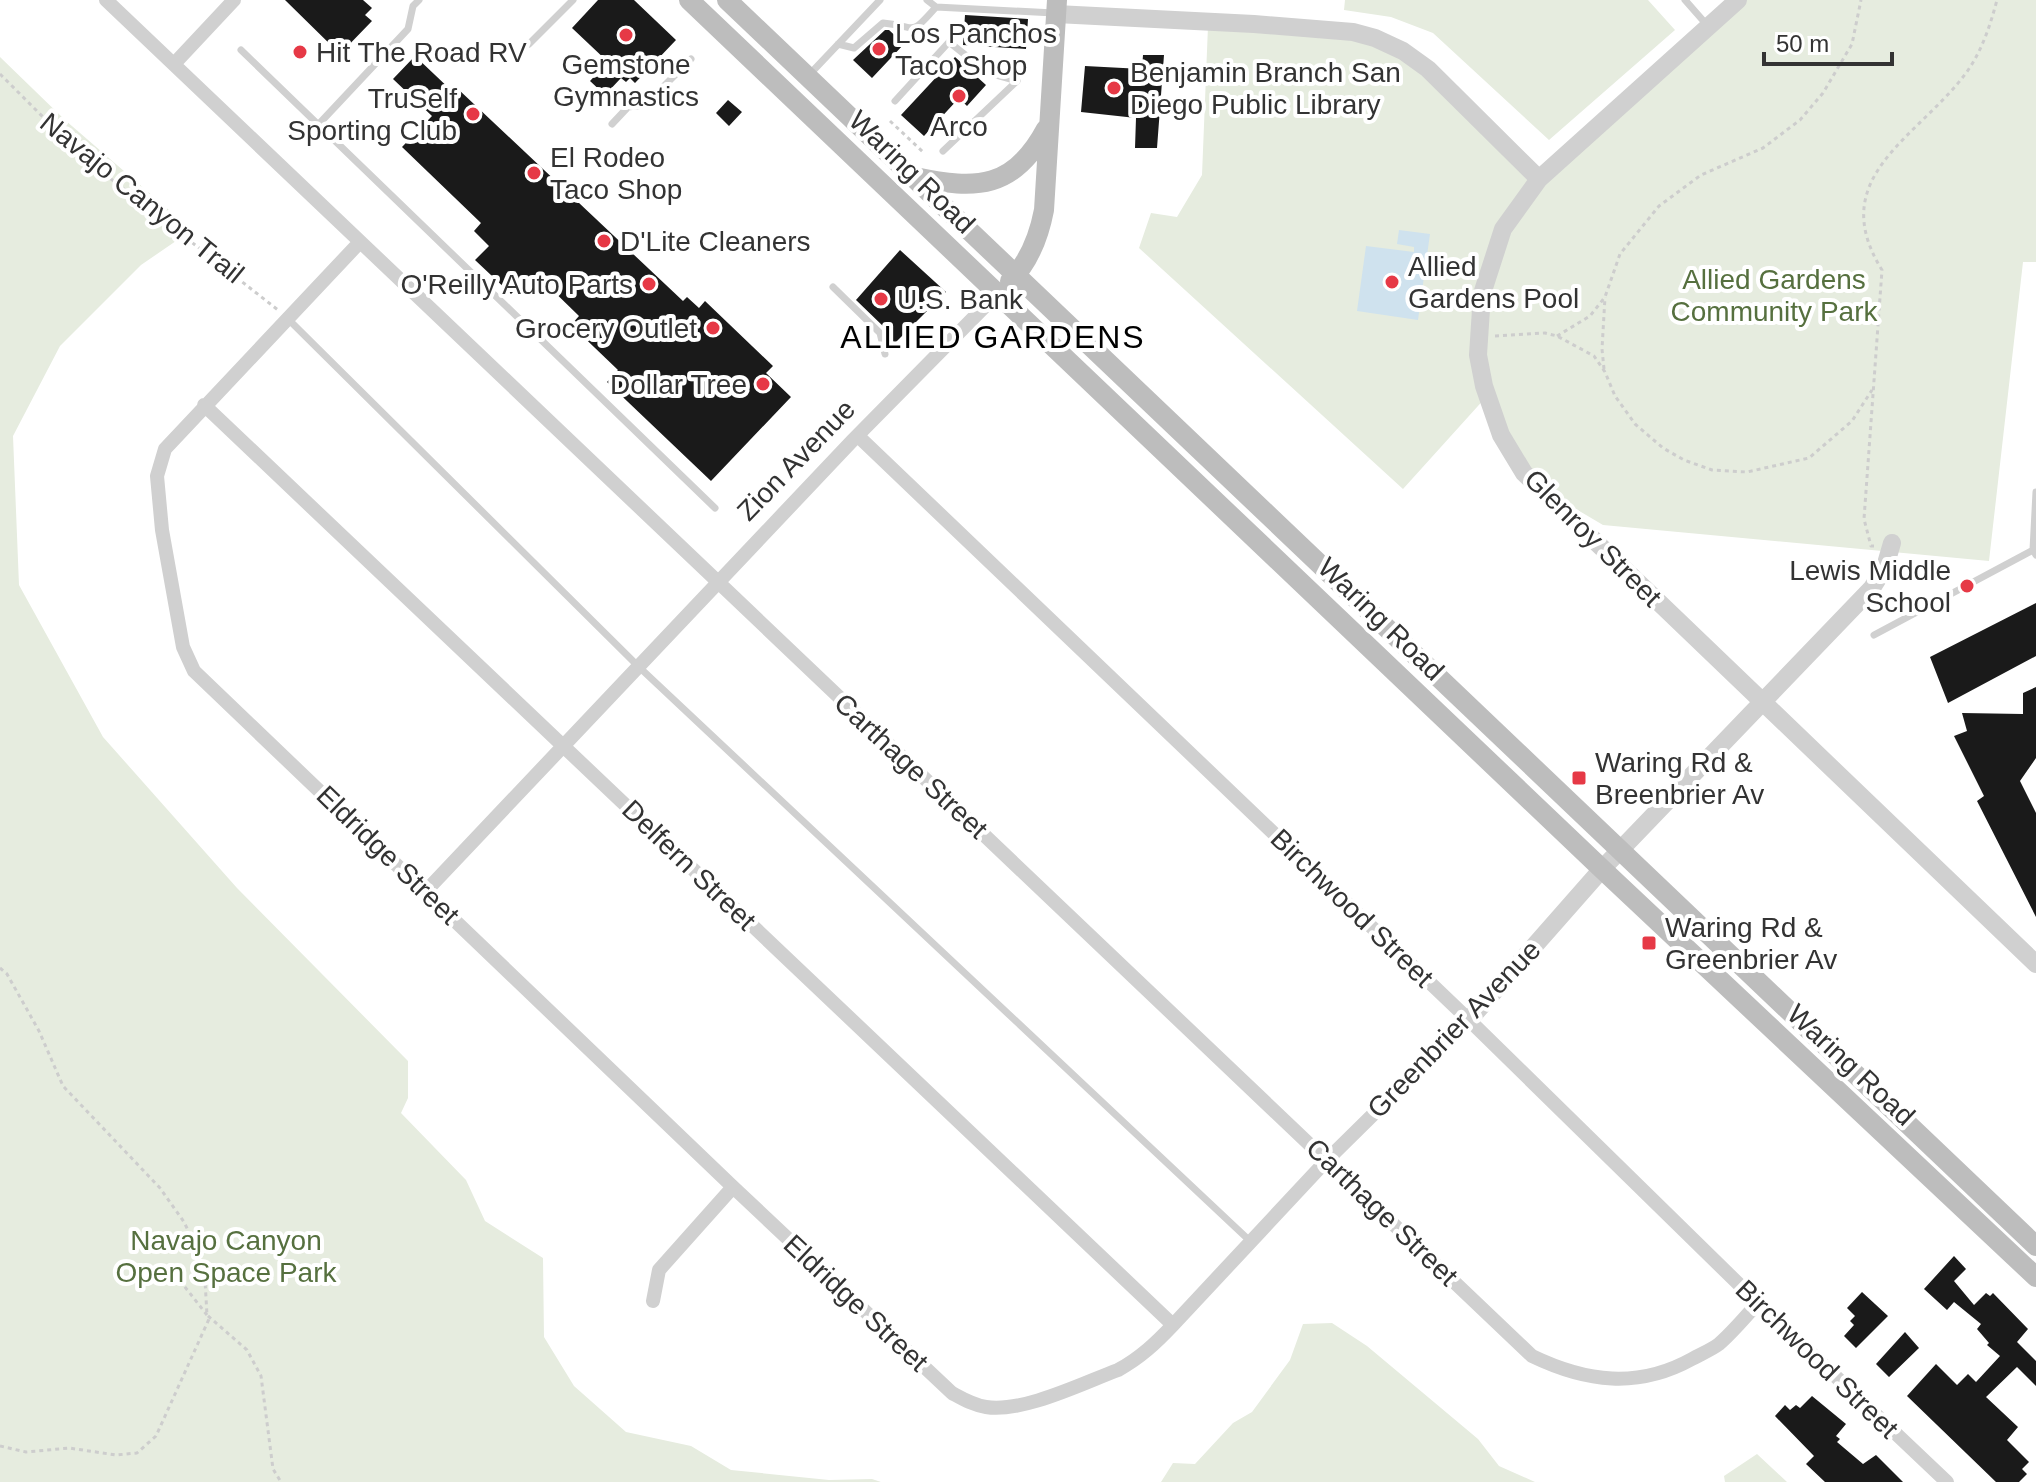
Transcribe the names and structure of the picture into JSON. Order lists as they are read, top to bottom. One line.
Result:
{"streets":{"main road":["Waring Road","Zion Avenue"],"street":["Glenroy Street","Carthage Street","Eldridge Street","Delfern Street","Birchwood Street","Greenbrier Avenue"],"path":["Navajo Canyon Trail"]},"crossings":[["Waring Road","Zion Avenue"],["Waring Road","Greenbrier Avenue"],["Navajo Canyon Trail","Eldridge Street"],["Zion Avenue","Carthage Street"],["Zion Avenue","Eldridge Street"],["Zion Avenue","Delfern Street"],["Zion Avenue","Birchwood Street"],["Glenroy Street","Greenbrier Avenue"],["Carthage Street","Eldridge Street"],["Carthage Street","Birchwood Street"],["Carthage Street","Greenbrier Avenue"],["Eldridge Street","Delfern Street"],["Eldridge Street","Greenbrier Avenue"],["Delfern Street","Greenbrier Avenue"],["Birchwood Street","Greenbrier Avenue"]],"districts":["ALLIED GARDENS"],"parks":["Allied Gardens Community Park","Navajo Canyon Open Space Park"],"places":{"other":["Gemstone Gymnastics","Los Panchos Taco Shop","Hit The Road RV","Benjamin Branch San Diego Public Library","Arco","TruSelf Sporting Club","El Rodeo Taco Shop","D'Lite Cleaners","Allied Gardens Pool","O'Reilly Auto Parts","U.S. Bank","Grocery Outlet","Dollar Tree","Lewis Middle School"],"transit":["Waring Rd & Breenbrier Av","Waring Rd & Greenbrier Av"]},"scale_bar":"50 m"}
